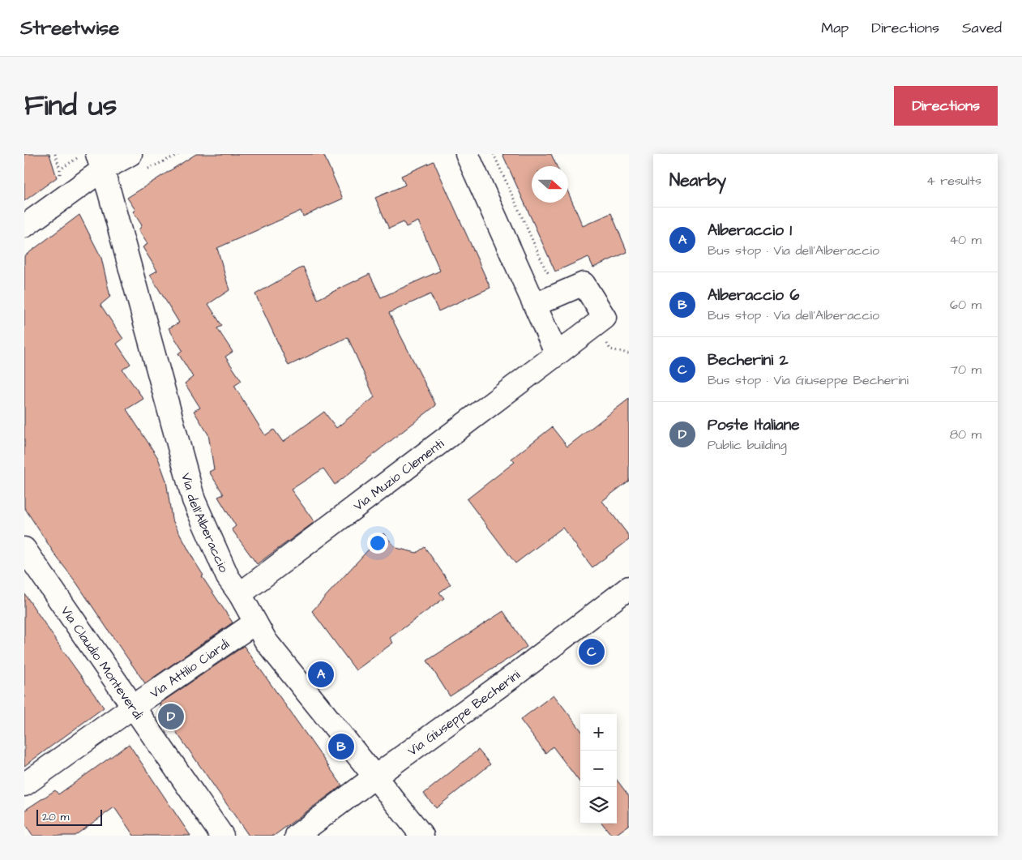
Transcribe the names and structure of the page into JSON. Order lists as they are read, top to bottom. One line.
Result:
{"streets":{"street":["Via Muzio Clementi","Via dell'Alberaccio","Via Claudio Monteverdi","Via Attilio Ciardi","Via Giuseppe Becherini"]},"crossings":[["Via Muzio Clementi","Via dell'Alberaccio"],["Via dell'Alberaccio","Via Attilio Ciardi"],["Via dell'Alberaccio","Via Giuseppe Becherini"],["Via Claudio Monteverdi","Via Attilio Ciardi"]],"scale_bar":"20 m","north":"right","page":{"header":"Streetwise","nav":["Map","Directions","Saved"],"title":"Find us","buttons":"Directions","heading":["Nearby","4 results"],"list":[{"mark":"A","name":"Alberaccio 1","note":"Bus stop · Via dell'Alberaccio","value":"40 m"},{"mark":"B","name":"Alberaccio 6","note":"Bus stop · Via dell'Alberaccio","value":"60 m"},{"mark":"C","name":"Becherini 2","note":"Bus stop · Via Giuseppe Becherini","value":"70 m"},{"mark":"D","name":"Poste Italiane","note":"Public building","value":"80 m"}],"pins":["C","A","D","B"],"map_buttons":["+","−"],"scale":"20 m"}}
